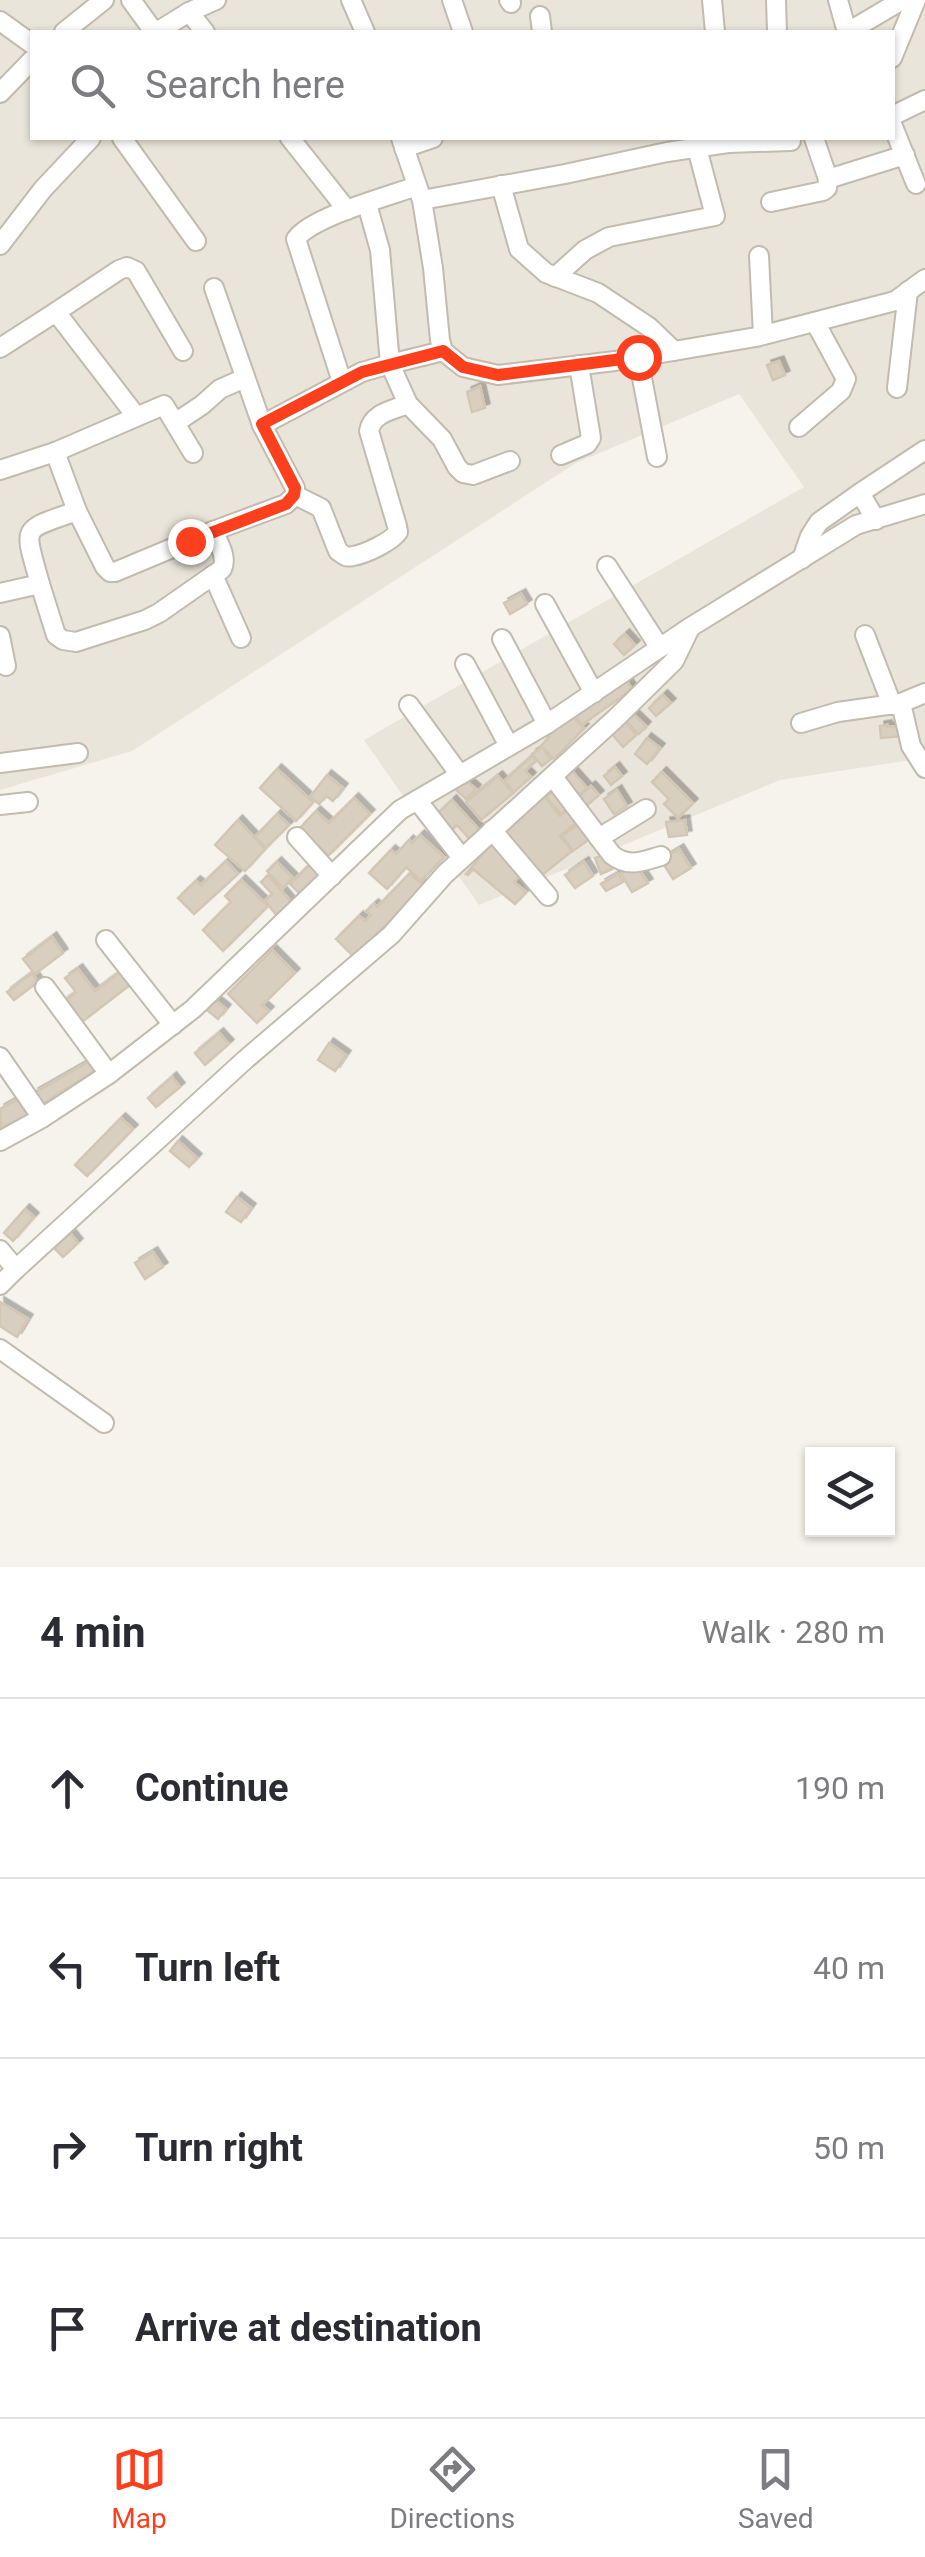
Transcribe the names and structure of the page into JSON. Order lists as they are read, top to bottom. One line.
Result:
{"page":{"search":"Search here","heading":["4 min","Walk · 280 m"],"list":[["Continue","190 m"],["Turn left","40 m"],["Turn right","50 m"],"Arrive at destination"],"nav":["Map","Directions","Saved"]}}
